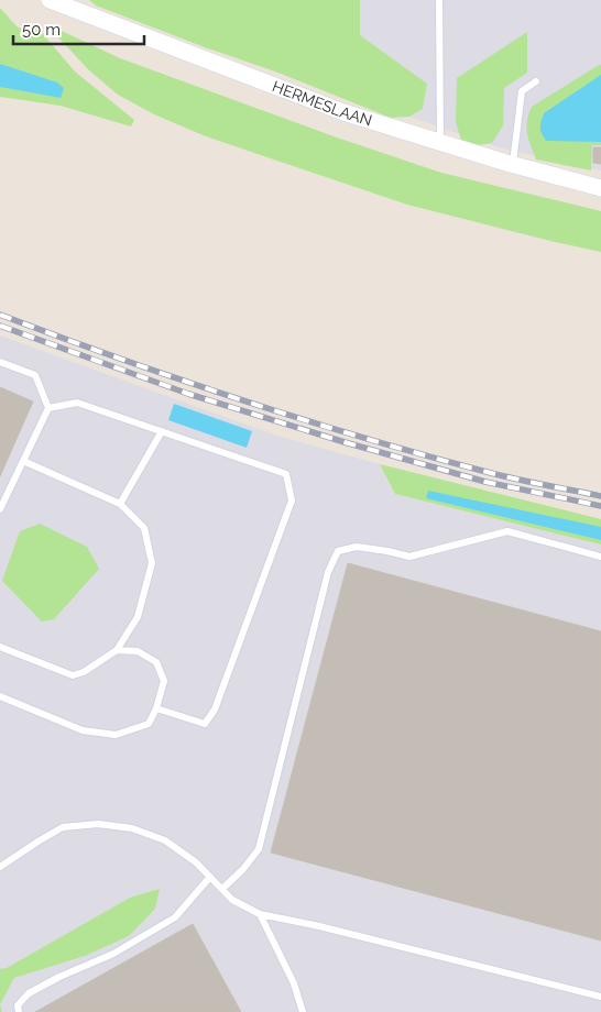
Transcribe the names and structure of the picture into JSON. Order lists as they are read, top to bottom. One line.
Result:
{"streets":{"street":["HERMESLAAN"]},"scale_bar":"50 m"}
